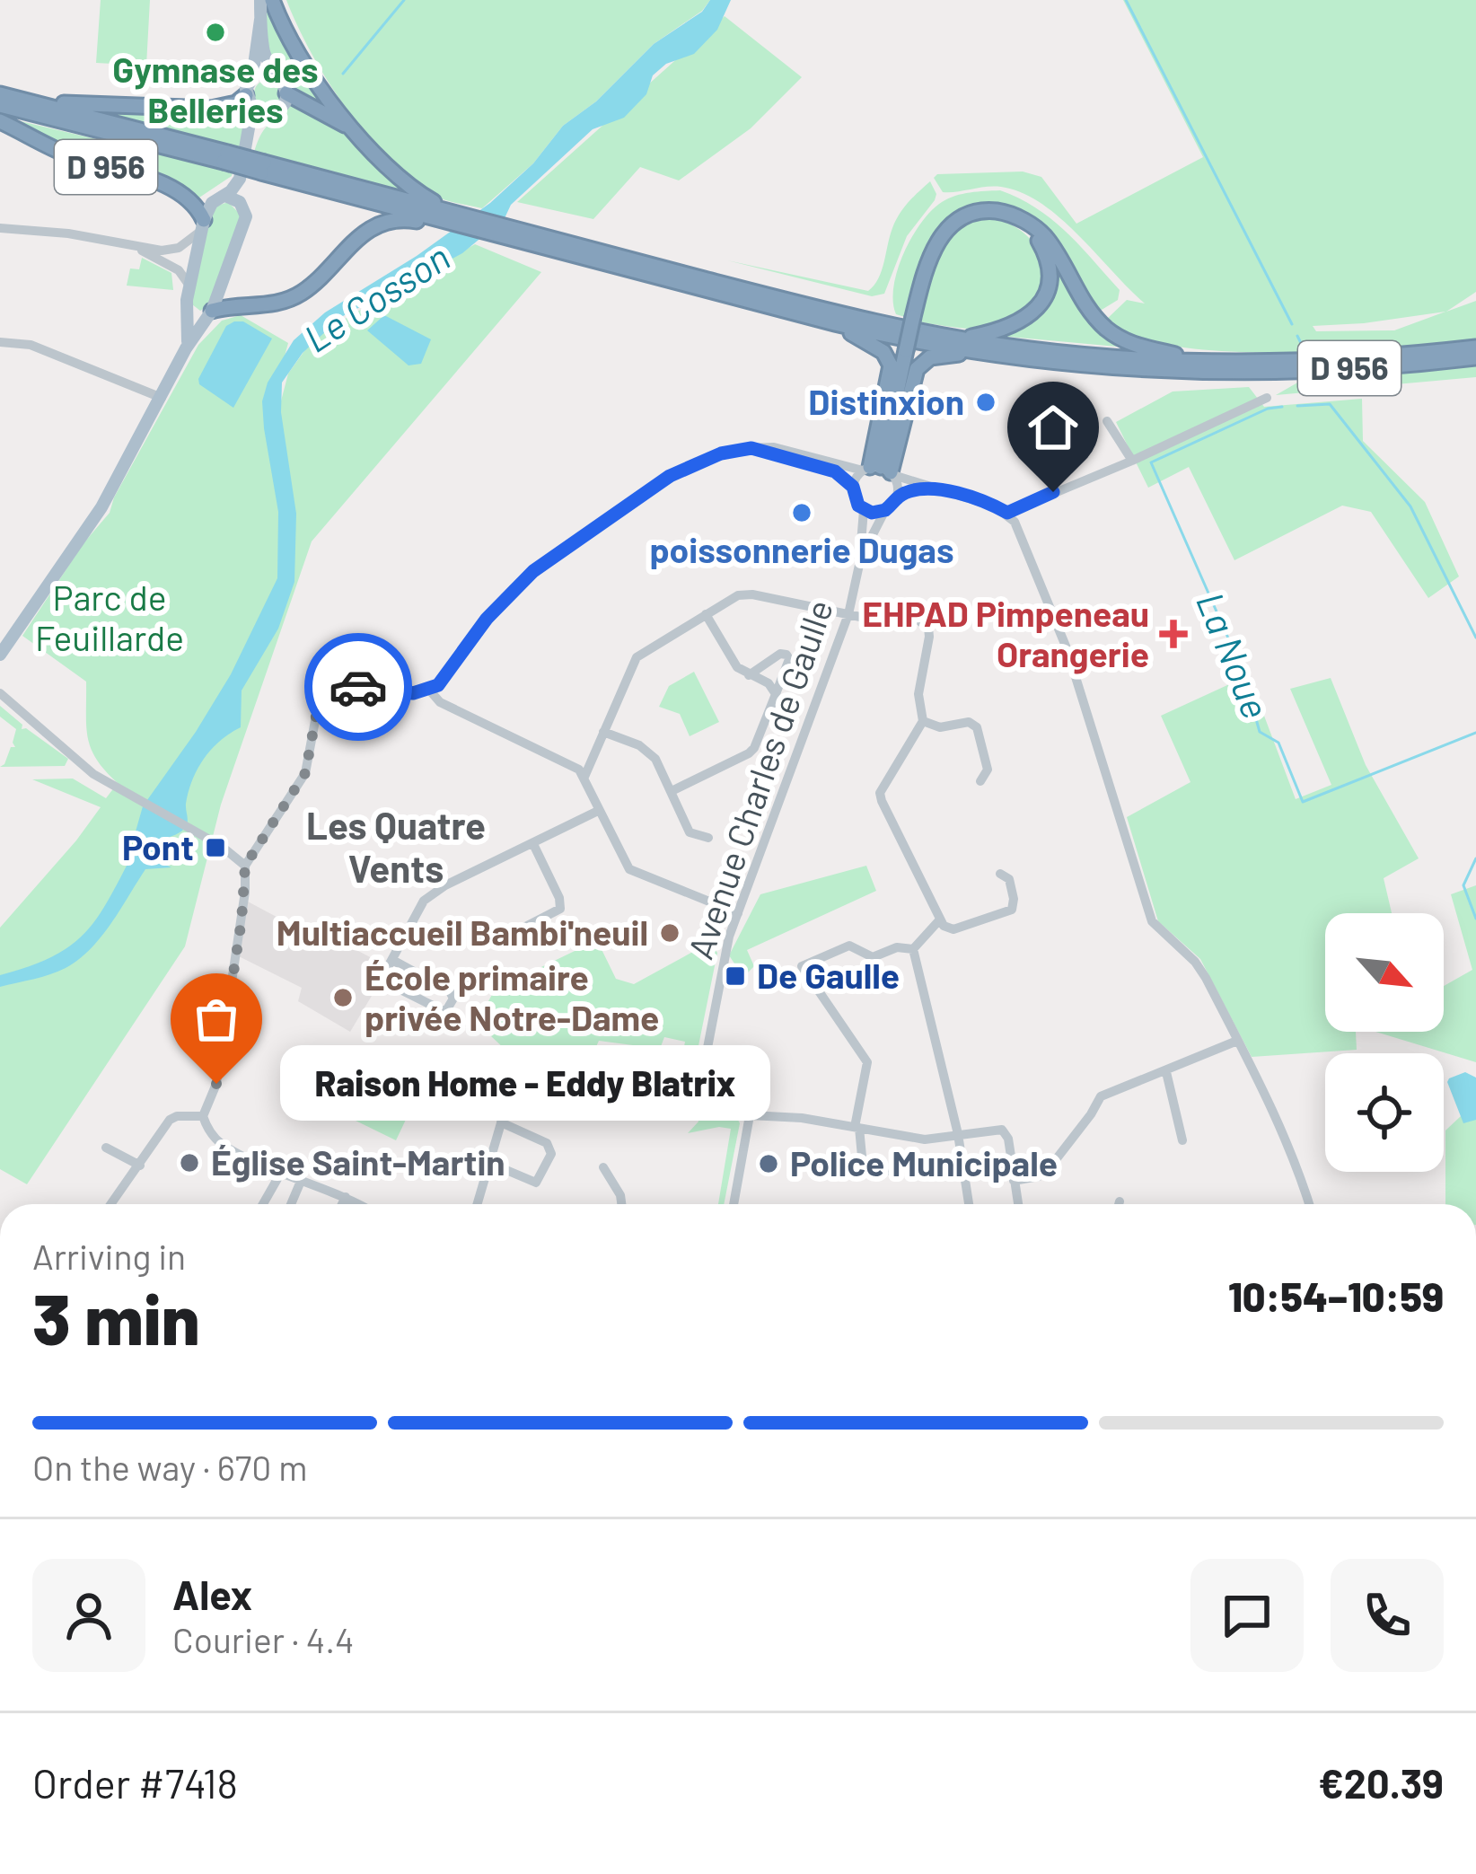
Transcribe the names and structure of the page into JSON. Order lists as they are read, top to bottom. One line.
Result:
{"streets":{"highway":["D 956"],"street":["Avenue Charles de Gaulle"]},"crossings":[["D 956","Avenue Charles de Gaulle"]],"districts":["Les Quatre Vents"],"water":["Le Cosson","La Noue"],"parks":["Parc de Feuillarde"],"places":{"other":["Gymnase des Belleries","Distinxion","poissonnerie Dugas","Multiaccueil Bambi'neuil","École primaire privée Notre-Dame","Raison Home - Eddy Blatrix","Église Saint-Martin","Police Municipale"],"health":["EHPAD Pimpeneau Orangerie"],"transit":["Pont","De Gaulle"]},"north":"bottom right","page":{"bubble":"Raison Home - Eddy Blatrix","heading":["3 min","Arriving in","10:54–10:59"],"panel":["Alex","Courier · 4.4","Order #7418","€20.39"],"bar":"On the way · 670 m"}}
